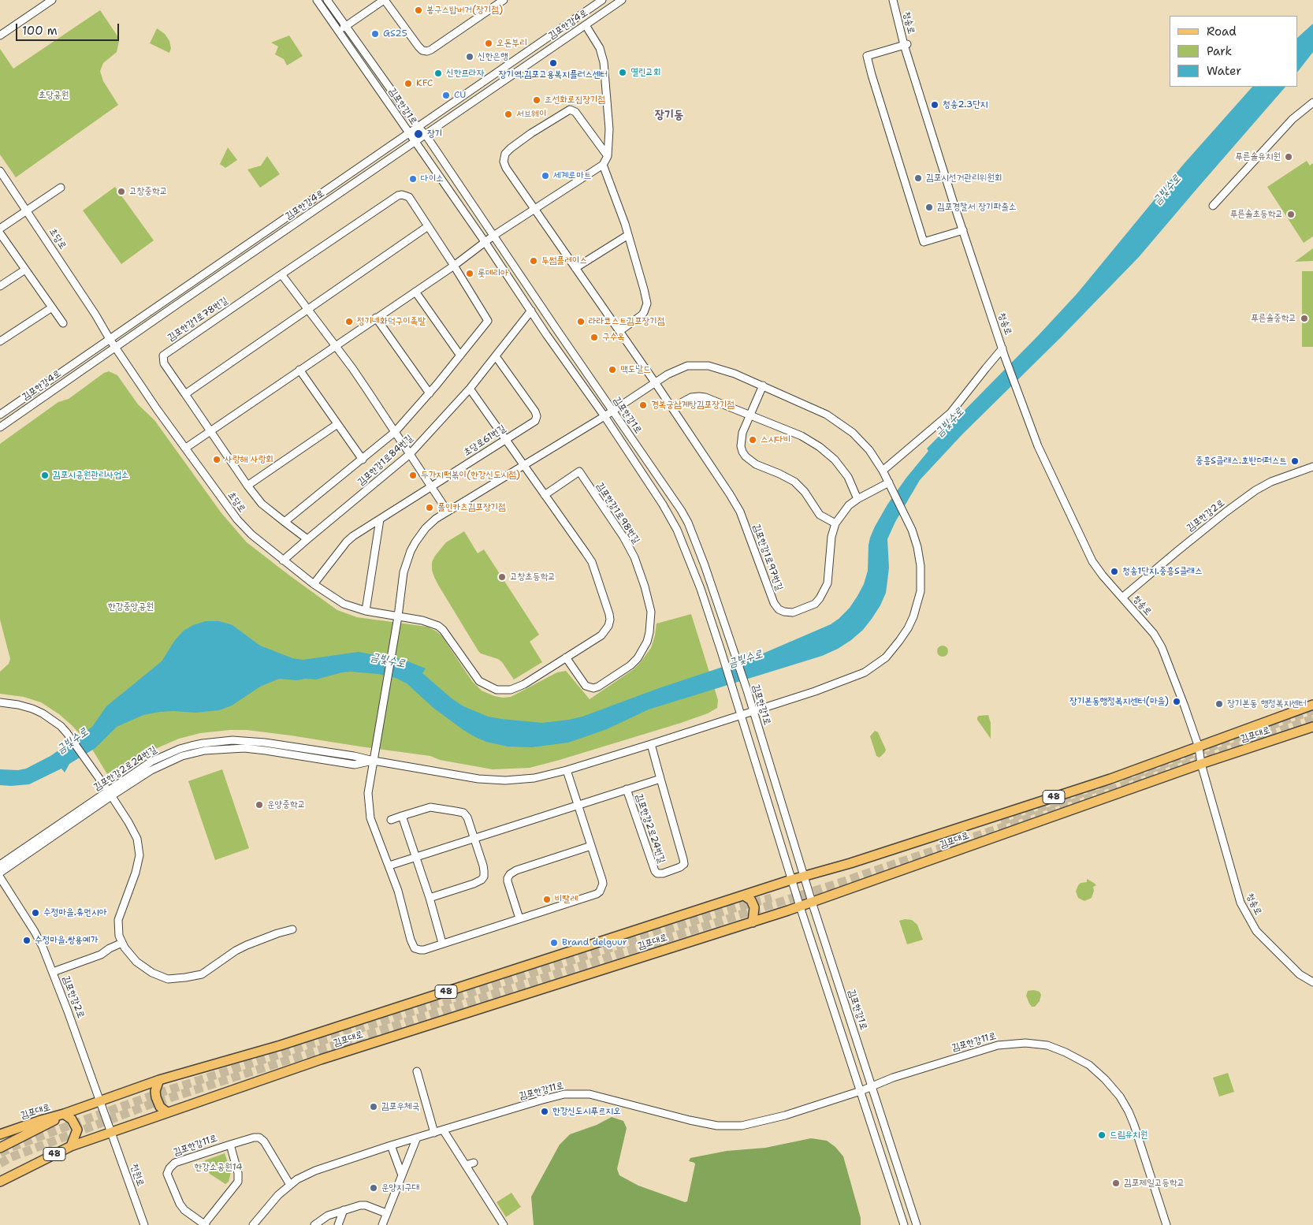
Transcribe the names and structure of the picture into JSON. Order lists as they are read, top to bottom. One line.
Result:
{"streets":{"main road":["김포대로","48"],"street":["청송로","김포한강4로","김포한강1로","초당로","김포한강1로78번길","초당로61번길","김포한강1로84번길","김포한강1로98번길","김포한강2로","김포한강1로97번길","김포한강2로24번길","김포한강11로","전원로"]},"crossings":[["청송로","김포한강2로"],["청송로","김포대로"],["김포한강4로","김포한강1로"],["김포한강4로","초당로"],["김포한강1로","김포한강1로84번길"],["김포한강1로","김포대로"],["김포한강1로","김포한강2로24번길"],["김포한강1로","김포한강11로"],["초당로","초당로61번길"],["초당로","김포한강1로98번길"],["김포한강1로78번길","김포한강1로84번길"],["초당로61번길","김포한강1로84번길"],["김포한강2로","김포대로"],["김포한강2로","전원로"],["김포대로","전원로"]],"districts":["장기동"],"water":["금빛수로"],"parks":["초당공원","한강중앙공원","한강소공원14"],"places":["봉구스밥버거(장기점)","GS25","오돈부리","신한은행","장기역.김포고용복지플러스센터","열린교회","신한프라자","KFC","CU","조선화로집장기점","청송2.3단지","서브웨이","장기","푸른솔유치원","세계로마트","김포시선거관리위원회","다이소","고창중학교","김포경찰서 장기파출소","푸른솔초등학교","투썸플레이스","롯데리아","푸른솔중학교","정기네화덕구이족발","라라코스트김포장기점","구수옥","맥도날드","경복궁삼계탕김포장기점","스시다비","사랑해 사랑회","중흥S클래스.호반더퍼스트","김포시공원관리사업소","두가지떡볶이(한강신도시점)","폴인카츠김포장기점","청송1단지.중흥S클래스","고창초등학교","장기본동행정복지센터(마을)","장기본동 행정복지센터","운양중학교","비딸레","수정마을.휴먼시아","수정마을.쌍용예가","Brand delguur","김포우체국","한강신도시푸르지오","드림유치원","김포제일고등학교","운양지구대"],"legend":["Road","Park","Water"],"scale_bar":"100 m"}
